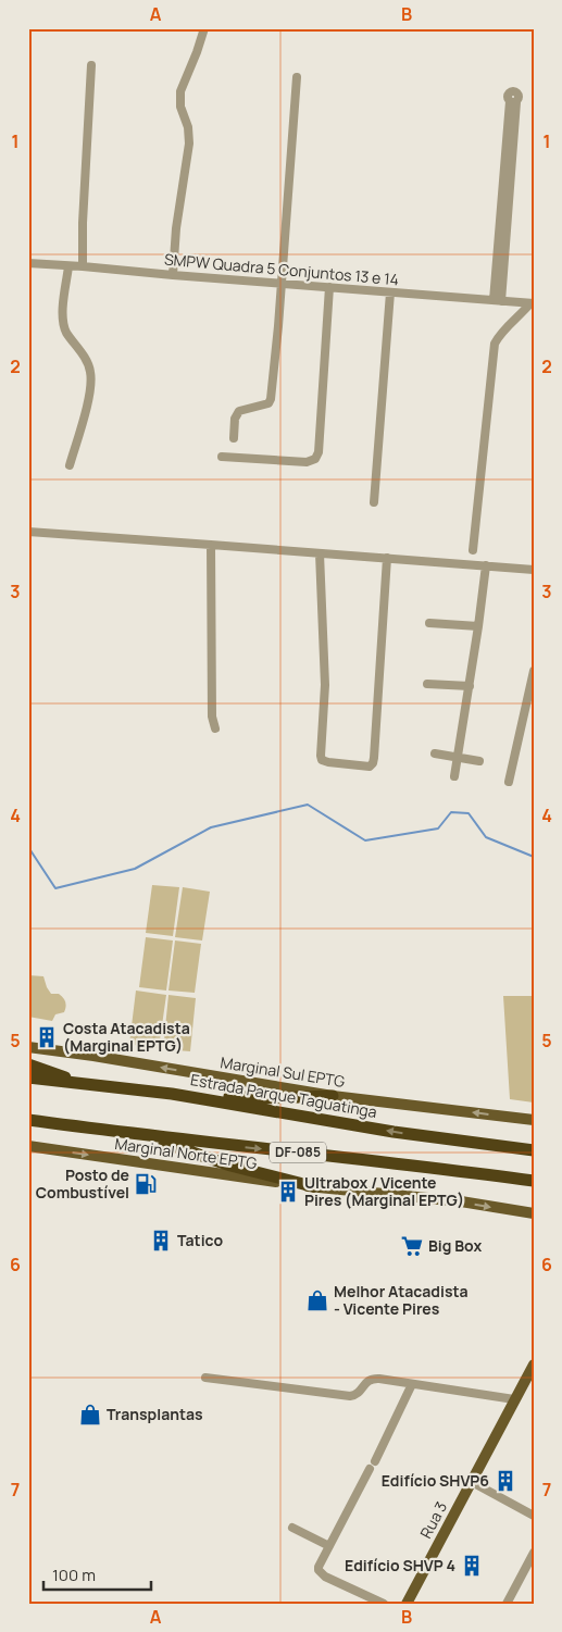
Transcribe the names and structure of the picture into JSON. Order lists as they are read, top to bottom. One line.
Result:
{"streets":{"highway":["Estrada Parque Taguatinga","DF-085"],"main road":["Marginal Sul EPTG","Marginal Norte EPTG","Rua 3"],"street":["SMPW Quadra 5 Conjuntos 13 e 14"]},"one_way":["Marginal Sul EPTG","Marginal Norte EPTG"],"places":{"building":["Costa Atacadista (Marginal EPTG)","Ultrabox / Vicente Pires (Marginal EPTG)","Tatico","Edifício SHVP6","Edifício SHVP 4"],"fuel station":["Posto de Combustível"],"supermarket":["Big Box"],"shop":["Melhor Atacadista - Vicente Pires","Transplantas"]},"scale_bar":"100 m","grid":{"columns":["A","B"],"rows":["1","2","3","4","5","6","7"]}}
